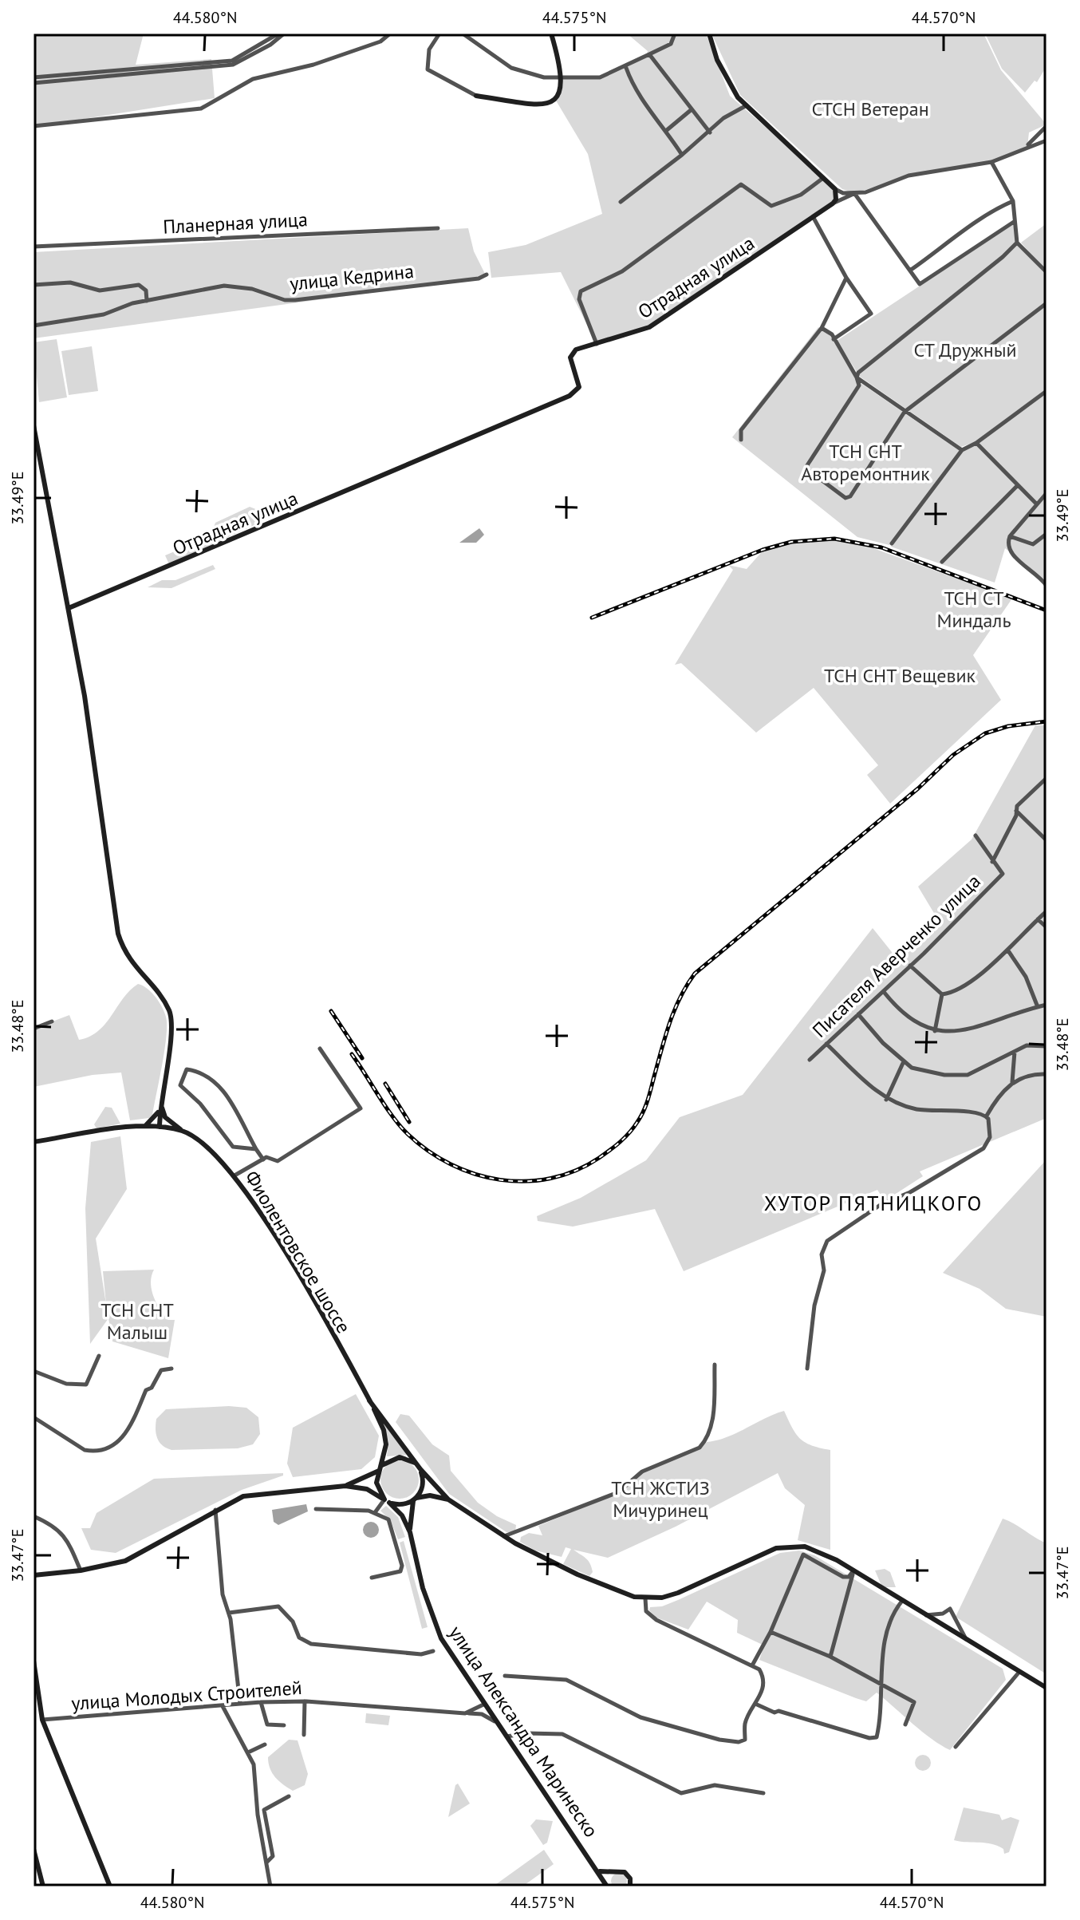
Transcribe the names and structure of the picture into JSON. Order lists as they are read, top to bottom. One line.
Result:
{"streets":{"main road":["Отрадная улица","Фиолентовское шоссе","улица Александра Маринеско"],"street":["Планерная улица","улица Кедрина","Писателя Аверченко улица","улица Молодых Строителей"]},"crossings":[["Фиолентовское шоссе","улица Александра Маринеско"],["улица Молодых Строителей","улица Александра Маринеско"]],"districts":["ХУТОР ПЯТНИЦКОГО"],"parks":["СТСН Ветеран","СТ Дружный","ТСН СНТ Авторемонтник","ТСН СТ Миндаль","ТСН СНТ Вещевик","ТСН СНТ Малыш","ТСН ЖСТИЗ Мичуринец"],"coordinates":["44.580°N","44.575°N","44.570°N","33.49°E","33.48°E","33.47°E"]}
